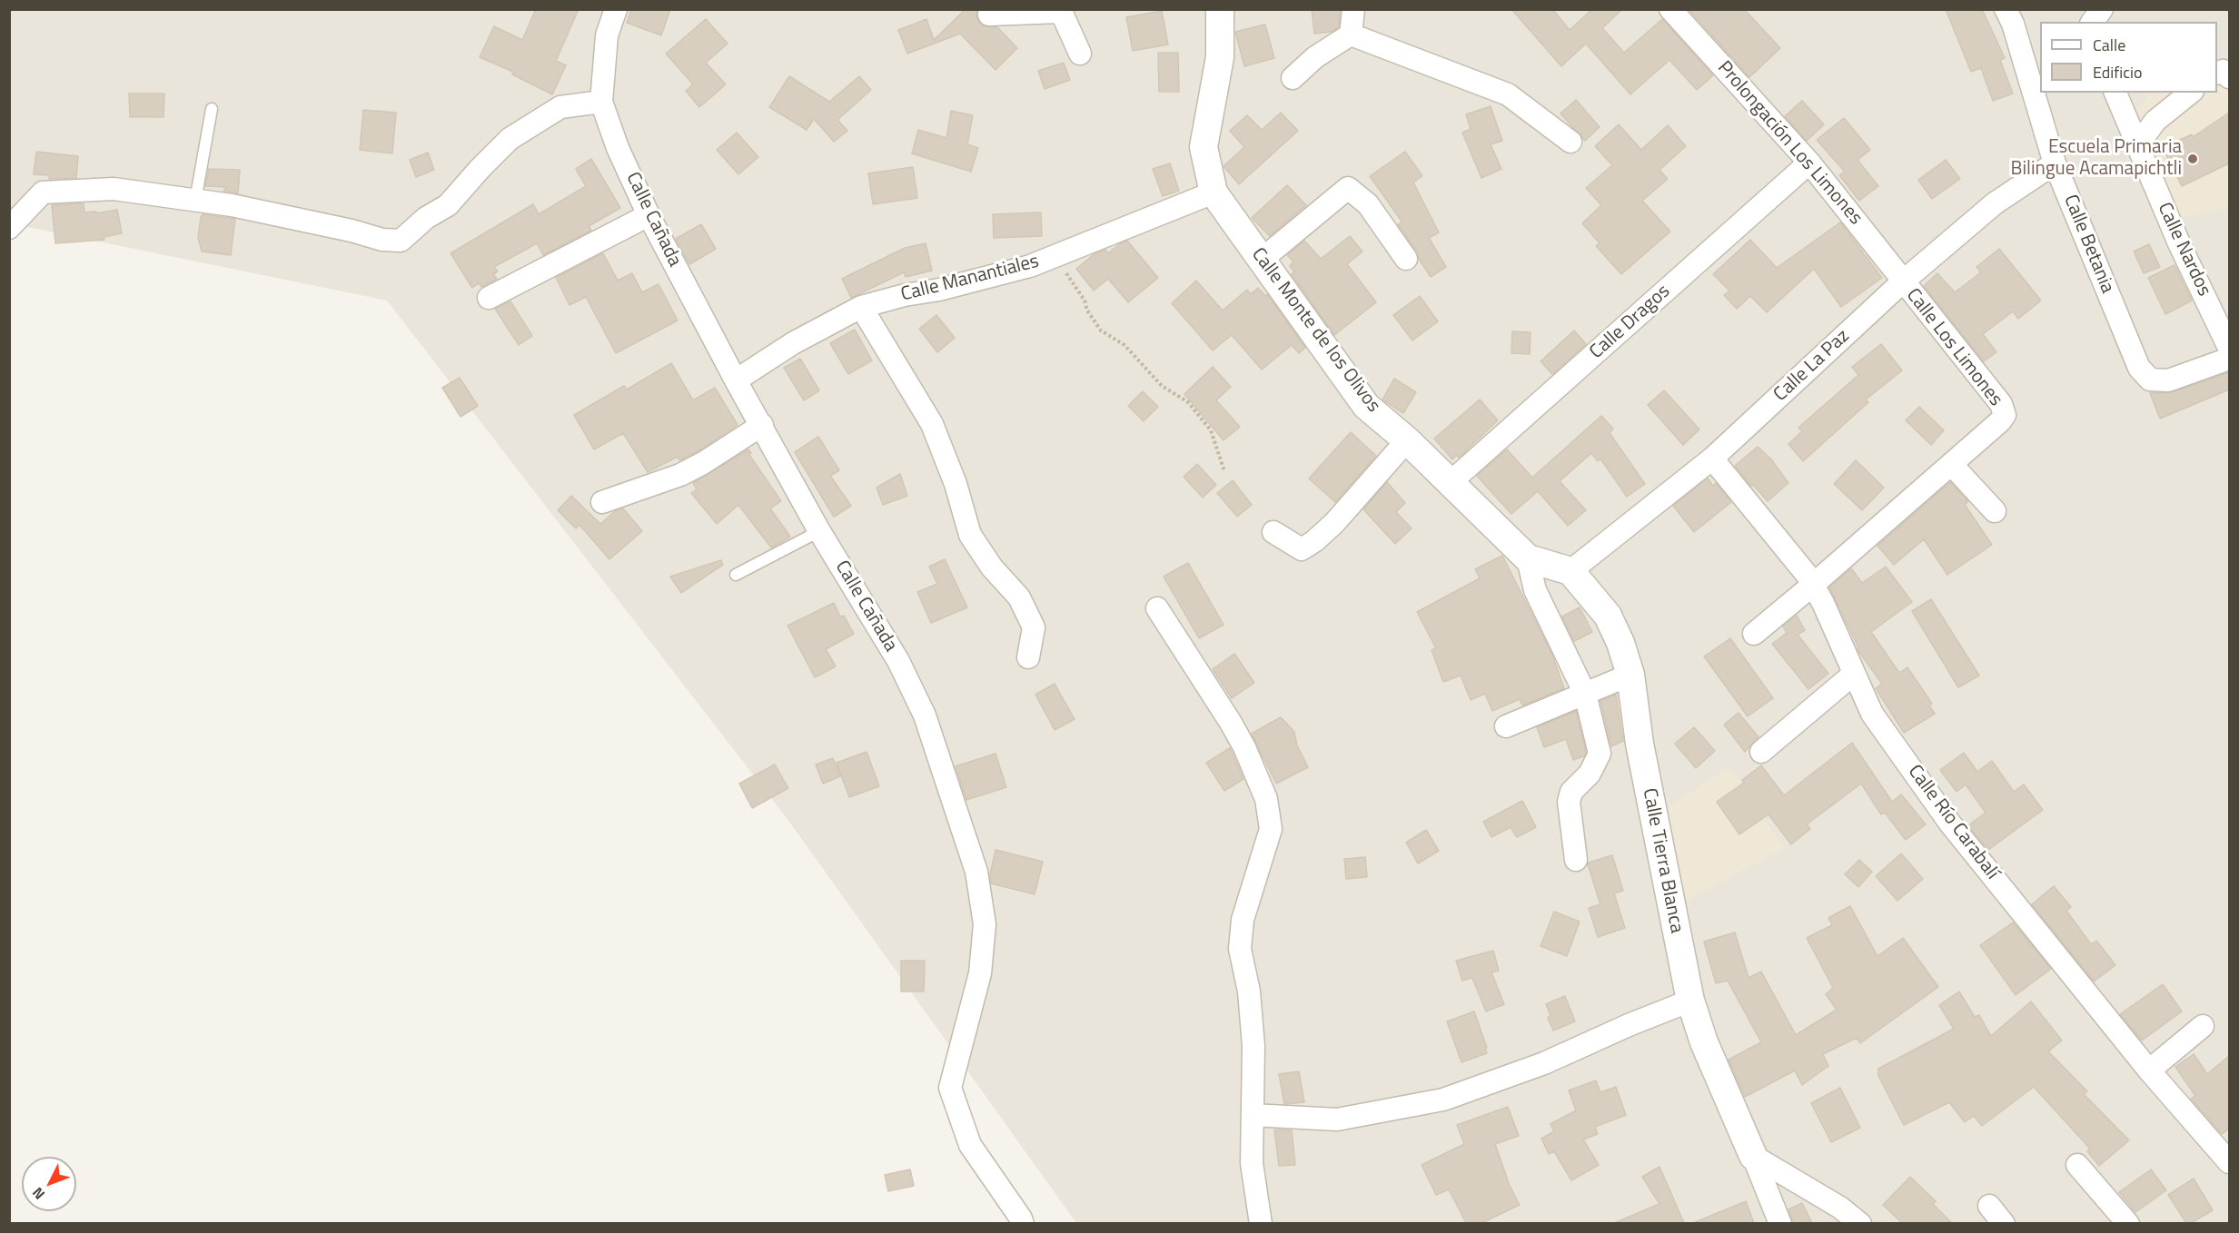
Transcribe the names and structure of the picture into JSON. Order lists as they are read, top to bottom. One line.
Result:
{"streets":{"street":["Prolongación Los Limones","Calle Cañada","Calle Betania","Calle Nardos","Calle Manantiales","Calle Dragos","Calle Monte de los Olivos","Calle Los Limones","Calle La Paz","Calle Río Carabalí","Calle Tierra Blanca"]},"crossings":[["Prolongación Los Limones","Calle Dragos"],["Prolongación Los Limones","Calle Los Limones"],["Prolongación Los Limones","Calle La Paz"],["Calle Cañada","Calle Manantiales"],["Calle Betania","Calle La Paz"],["Calle Manantiales","Calle Monte de los Olivos"],["Calle Dragos","Calle Monte de los Olivos"],["Calle Monte de los Olivos","Calle La Paz"],["Calle Monte de los Olivos","Calle Tierra Blanca"],["Calle Los Limones","Calle La Paz"],["Calle La Paz","Calle Río Carabalí"],["Calle La Paz","Calle Tierra Blanca"]],"places":["Escuela Primaria Bilingue Acamapichtli"],"legend":["Calle","Edificio"],"north":"bottom left"}
